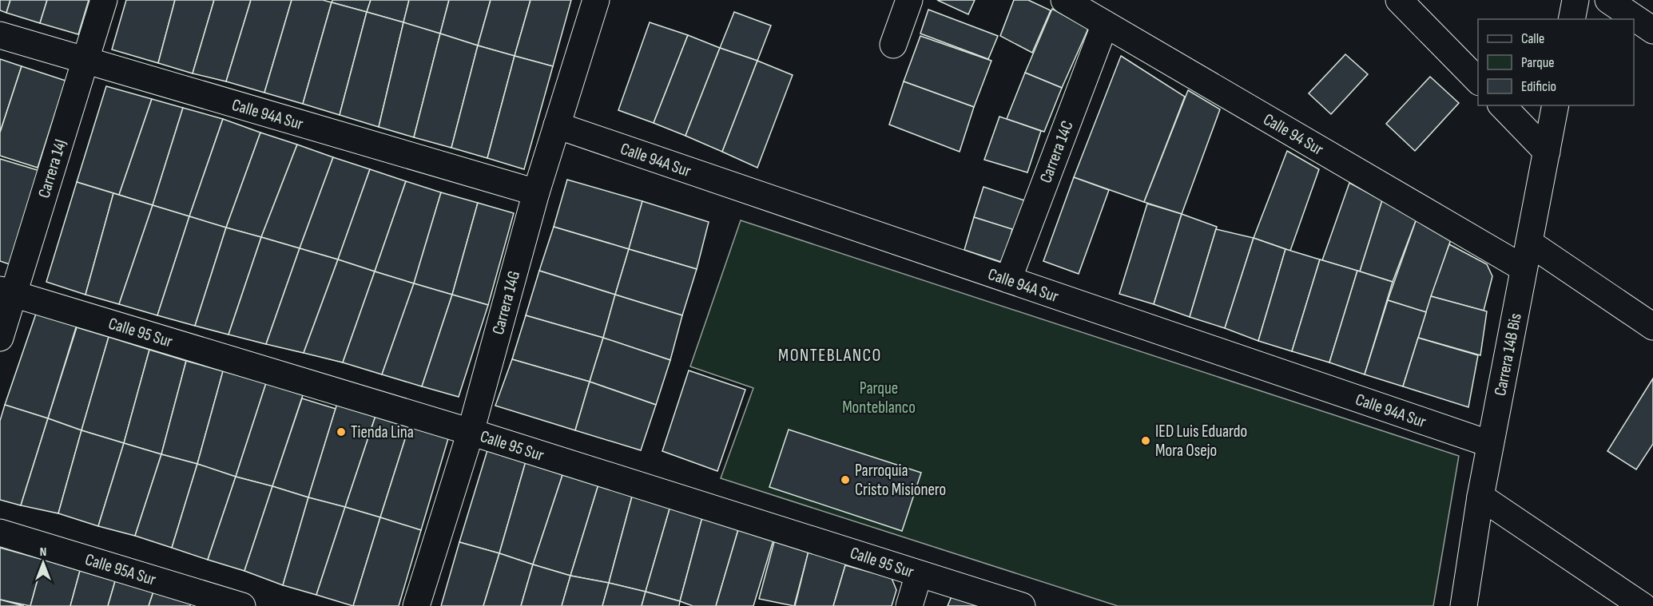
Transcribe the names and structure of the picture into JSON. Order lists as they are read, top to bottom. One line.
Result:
{"streets":{"street":["Calle 94A Sur","Calle 94 Sur","Carrera 14C","Carrera 14J","Carrera 14G","Calle 95 Sur","Carrera 14B Bis","Calle 95A Sur"]},"crossings":[["Calle 94A Sur","Carrera 14C"],["Calle 94A Sur","Carrera 14J"],["Calle 94A Sur","Carrera 14G"],["Calle 94A Sur","Carrera 14B Bis"],["Calle 94 Sur","Carrera 14C"],["Calle 94 Sur","Carrera 14B Bis"],["Carrera 14J","Calle 95 Sur"],["Carrera 14G","Calle 95 Sur"]],"districts":["MONTEBLANCO"],"parks":["Parque Monteblanco"],"places":["Tienda Lina","IED Luis Eduardo Mora Osejo","Parroquia Cristo Misionero"],"legend":["Calle","Parque","Edificio"],"north":"top"}
